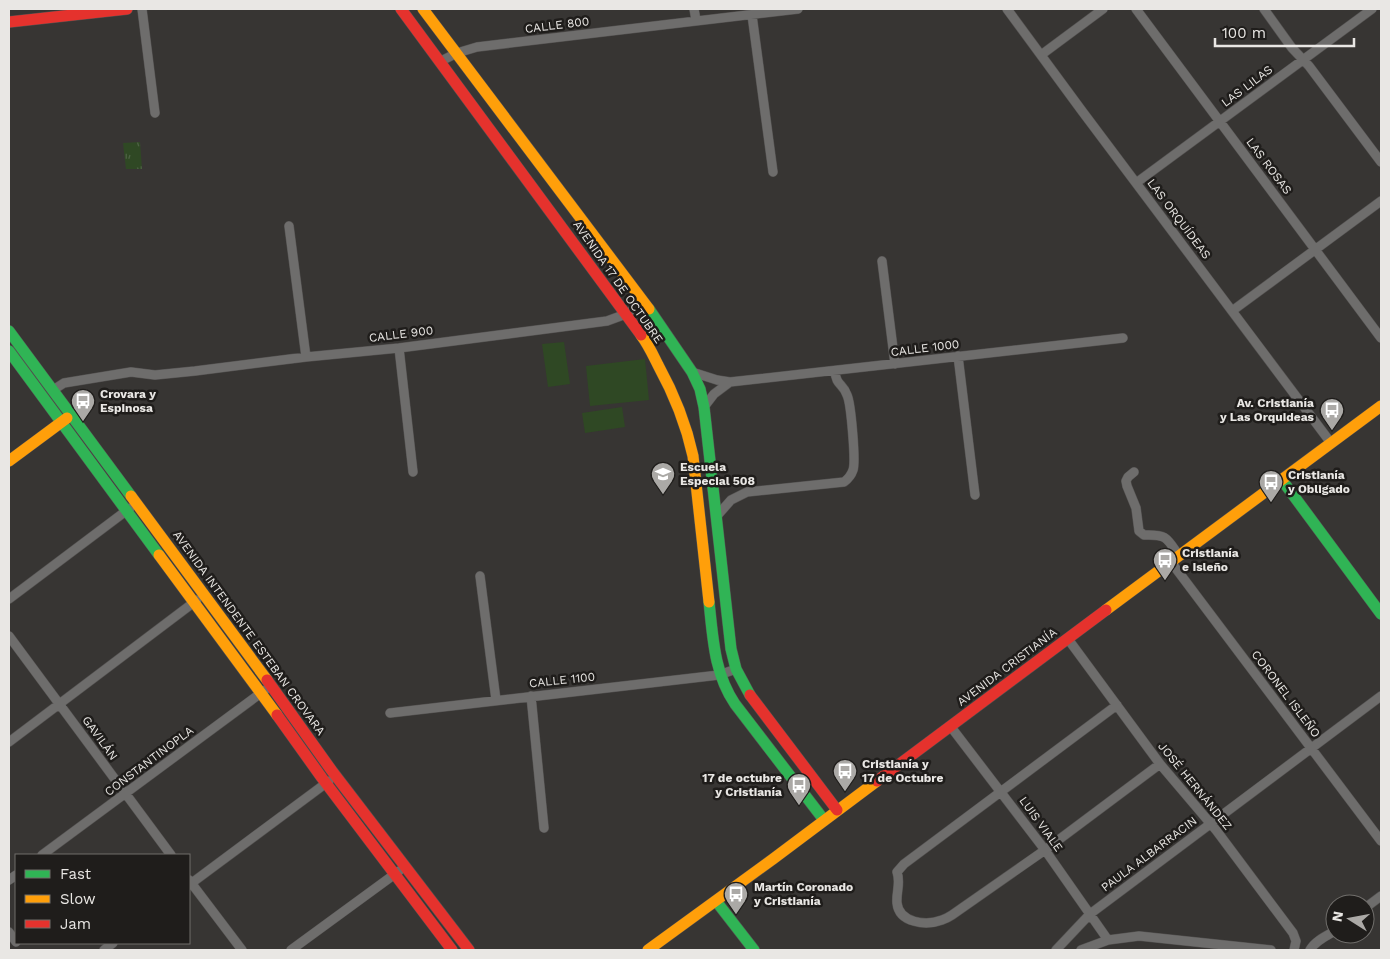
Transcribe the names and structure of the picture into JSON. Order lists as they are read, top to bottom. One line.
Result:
{"streets":{"main road":["AVENIDA 17 DE OCTUBRE","AVENIDA INTENDENTE ESTEBAN CROVARA","AVENIDA CRISTIANÍA"],"street":["CALLE 800","LAS LILAS","LAS ROSAS","LAS ORQUÍDEAS","CALLE 900","CALLE 1000","CALLE 1100","CORONEL ISLEÑO","GAVILÁN","CONSTANTINOPLA","JOSÉ HERNÁNDEZ","LUIS VIALE","PAULA ALBARRACIN"]},"crossings":[["CALLE 800","AVENIDA 17 DE OCTUBRE"],["LAS LILAS","LAS ROSAS"],["LAS LILAS","LAS ORQUÍDEAS"],["LAS ORQUÍDEAS","AVENIDA CRISTIANÍA"],["AVENIDA 17 DE OCTUBRE","CALLE 900"],["AVENIDA 17 DE OCTUBRE","CALLE 1000"],["AVENIDA 17 DE OCTUBRE","AVENIDA CRISTIANÍA"],["AVENIDA 17 DE OCTUBRE","CALLE 1100"],["CALLE 900","AVENIDA INTENDENTE ESTEBAN CROVARA"],["AVENIDA INTENDENTE ESTEBAN CROVARA","CONSTANTINOPLA"],["AVENIDA CRISTIANÍA","CORONEL ISLEÑO"],["AVENIDA CRISTIANÍA","JOSÉ HERNÁNDEZ"],["AVENIDA CRISTIANÍA","LUIS VIALE"],["CORONEL ISLEÑO","PAULA ALBARRACIN"],["GAVILÁN","CONSTANTINOPLA"],["JOSÉ HERNÁNDEZ","PAULA ALBARRACIN"],["LUIS VIALE","PAULA ALBARRACIN"]],"places":{"bus stop":["Crovara y Espinosa","Av. Cristianía y Las Orquideas","Cristianía y Obligado","Cristianía e Isleño","Cristianía y 17 de Octubre","17 de octubre y Cristianía","Martín Coronado y Cristianía"],"school or university":["Escuela Especial 508"]},"legend":["Fast","Slow","Jam"],"scale_bar":"100 m","north":"left"}
